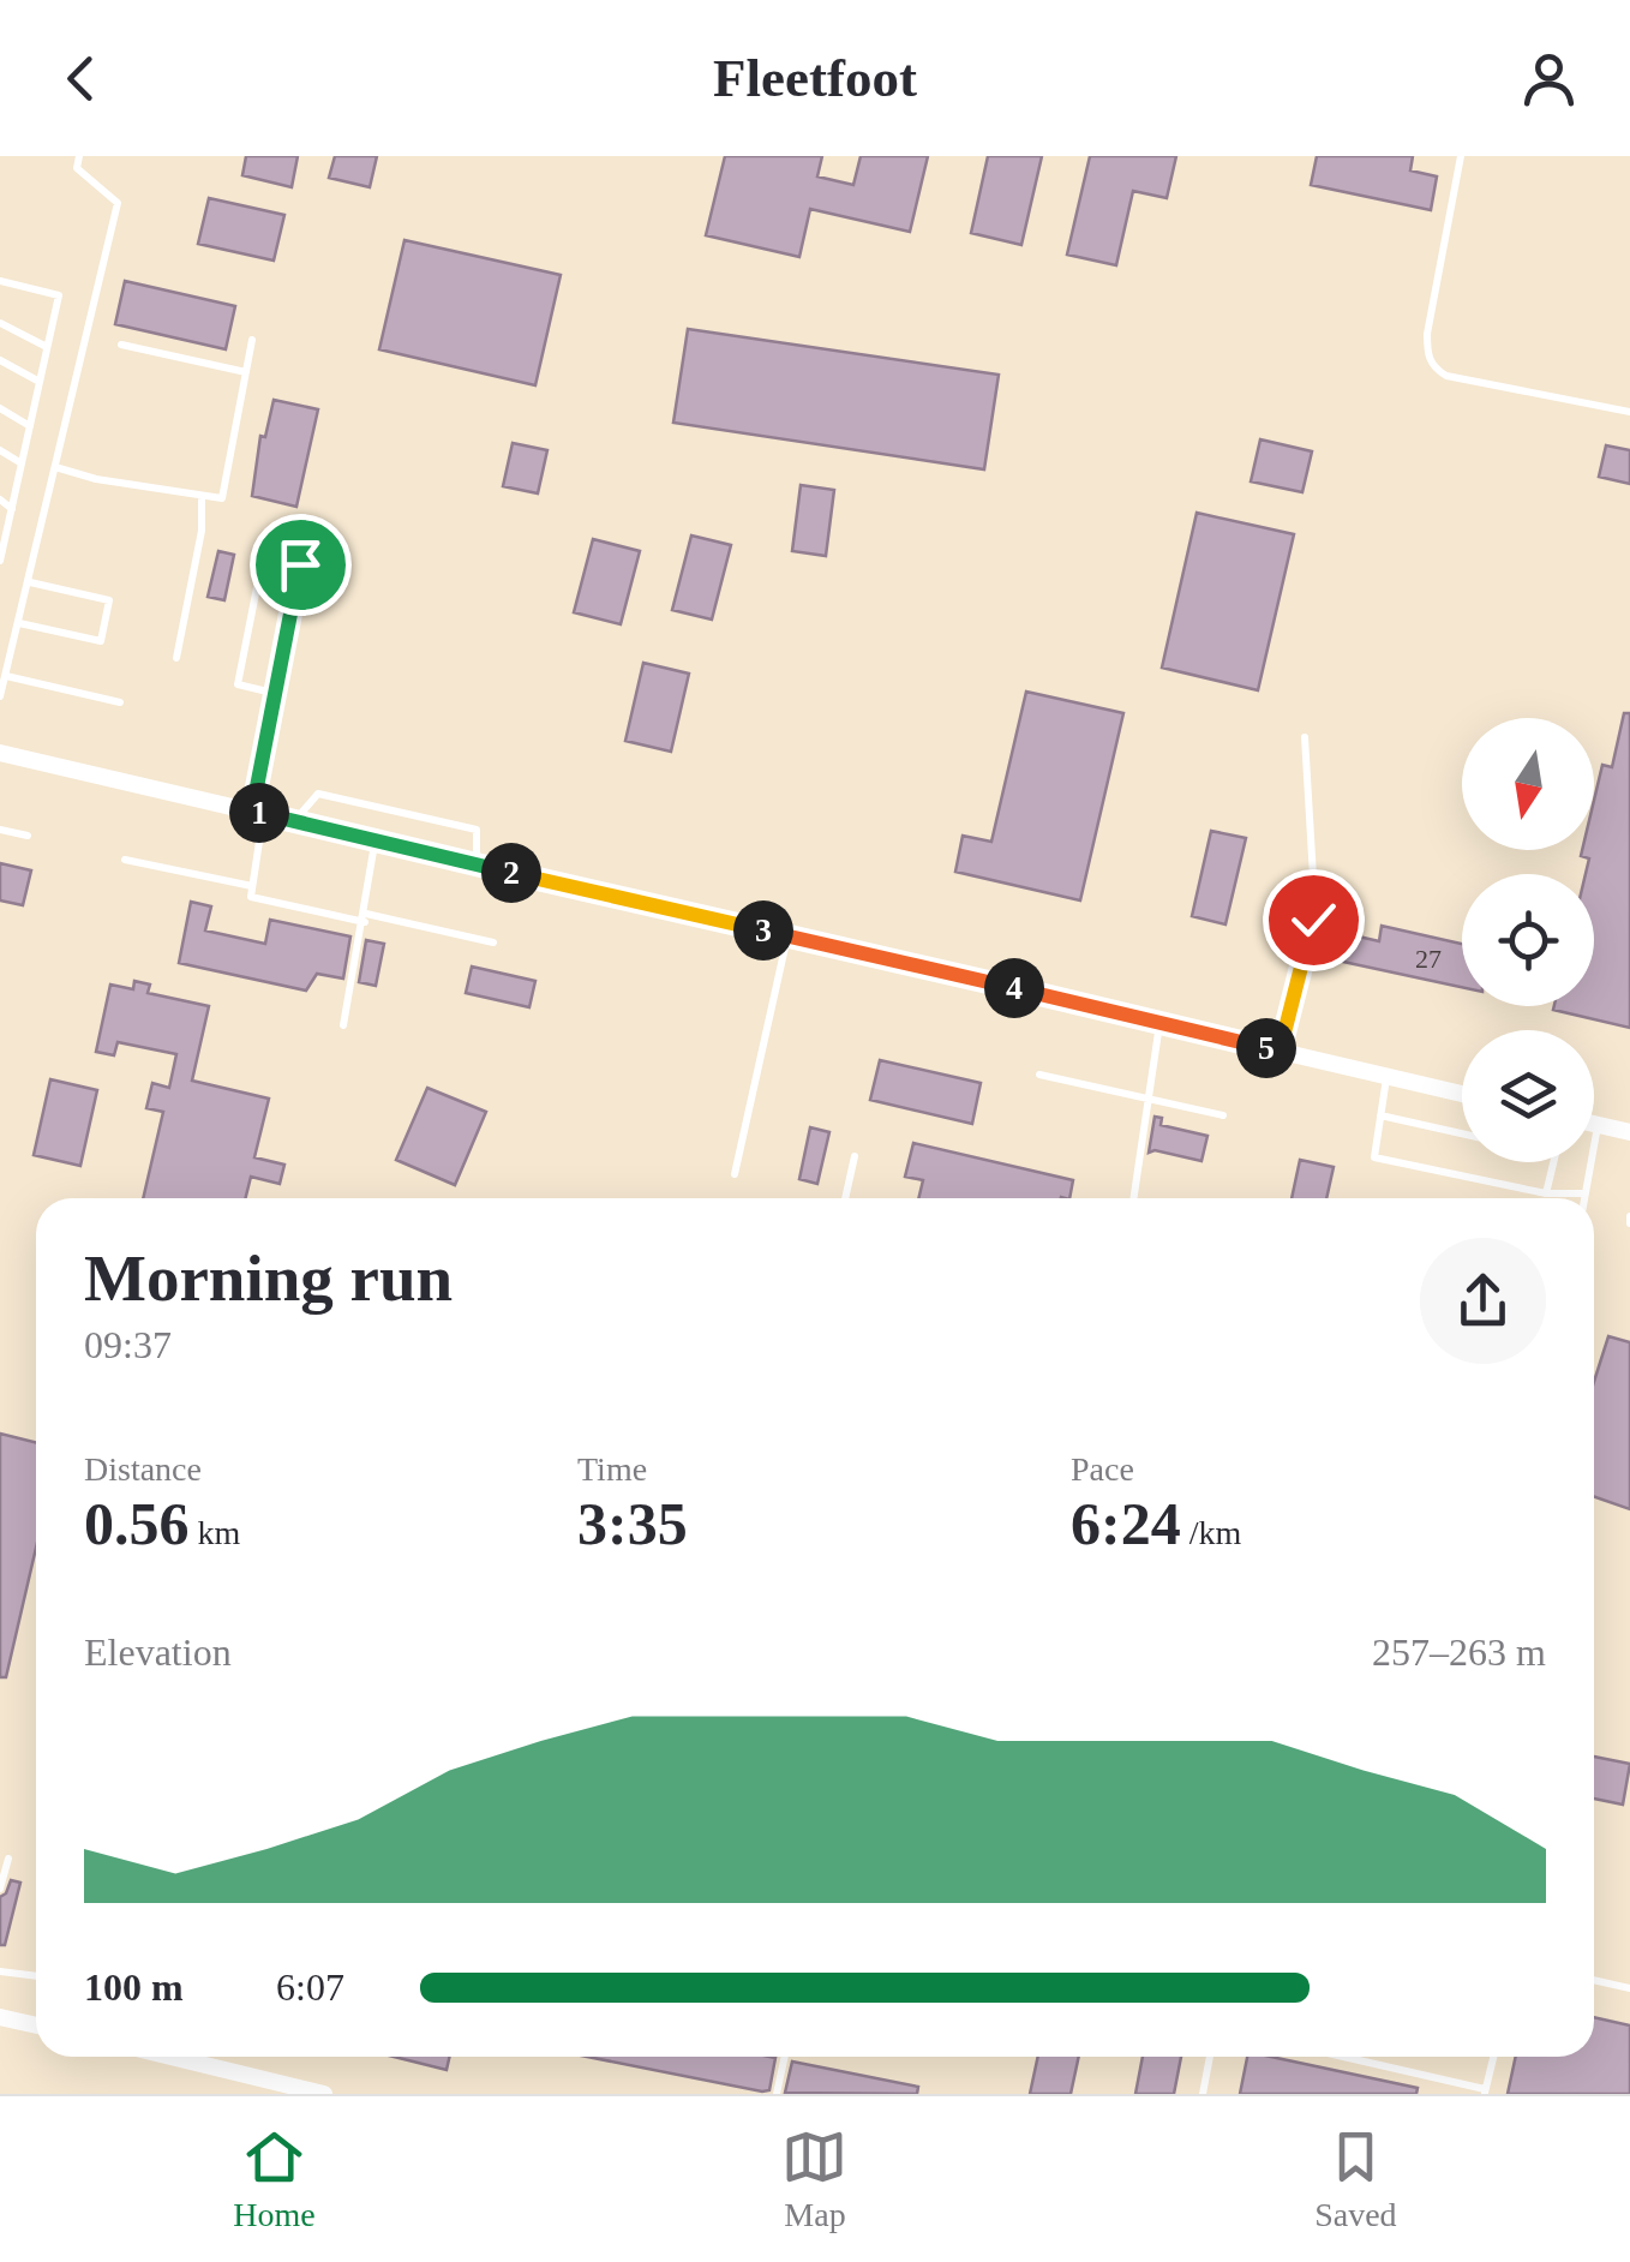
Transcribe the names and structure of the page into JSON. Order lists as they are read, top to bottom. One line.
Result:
{"house_numbers":["27"],"north":"bottom","page":{"header":"Fleetfoot","pins":["1","2","3","4","5"],"heading":["Morning run","09:37"],"stats":[["Distance","0.56 km"],["Time","3:35"],["Pace","6:24 /km"]],"chart":["Elevation","257–263 m"],"list":[{"name":"100 m","note":"6:07"}],"tabs":["Home","Map","Saved"]}}
